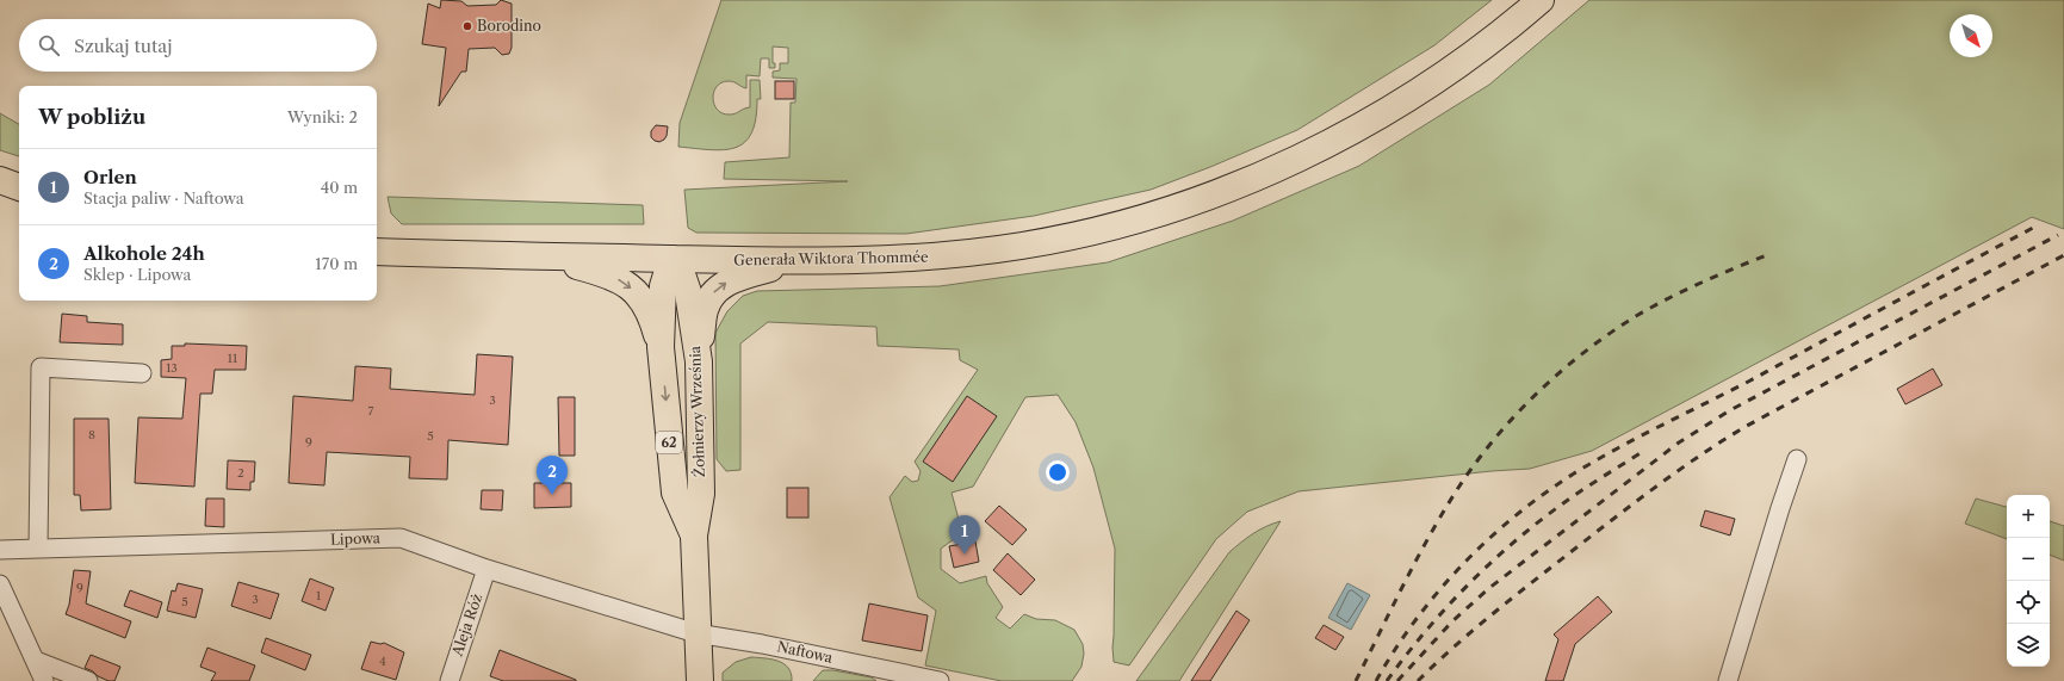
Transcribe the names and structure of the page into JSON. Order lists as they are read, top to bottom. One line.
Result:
{"streets":{"main road":["Generała Wiktora Thommée","Żołnierzy Września","62"],"street":["Lipowa","Aleja Róż","Naftowa"]},"crossings":[["Generała Wiktora Thommée","Żołnierzy Września"],["Generała Wiktora Thommée","62"],["Żołnierzy Września","62"],["Żołnierzy Września","Lipowa"],["Żołnierzy Września","Naftowa"],["Lipowa","Aleja Róż"],["Lipowa","Naftowa"]],"places":["Borodino"],"house_numbers":["11","13","3","7","8","5","9","2","9","1","3","5","4"],"north":"bottom right","page":{"search":"Szukaj tutaj","heading":["W pobliżu","Wyniki: 2"],"list":[{"mark":"1","name":"Orlen","note":"Stacja paliw · Naftowa","value":"40 m"},{"mark":"2","name":"Alkohole 24h","note":"Sklep · Lipowa","value":"170 m"}],"pins":["2","1"],"map_buttons":["+","−"]}}
